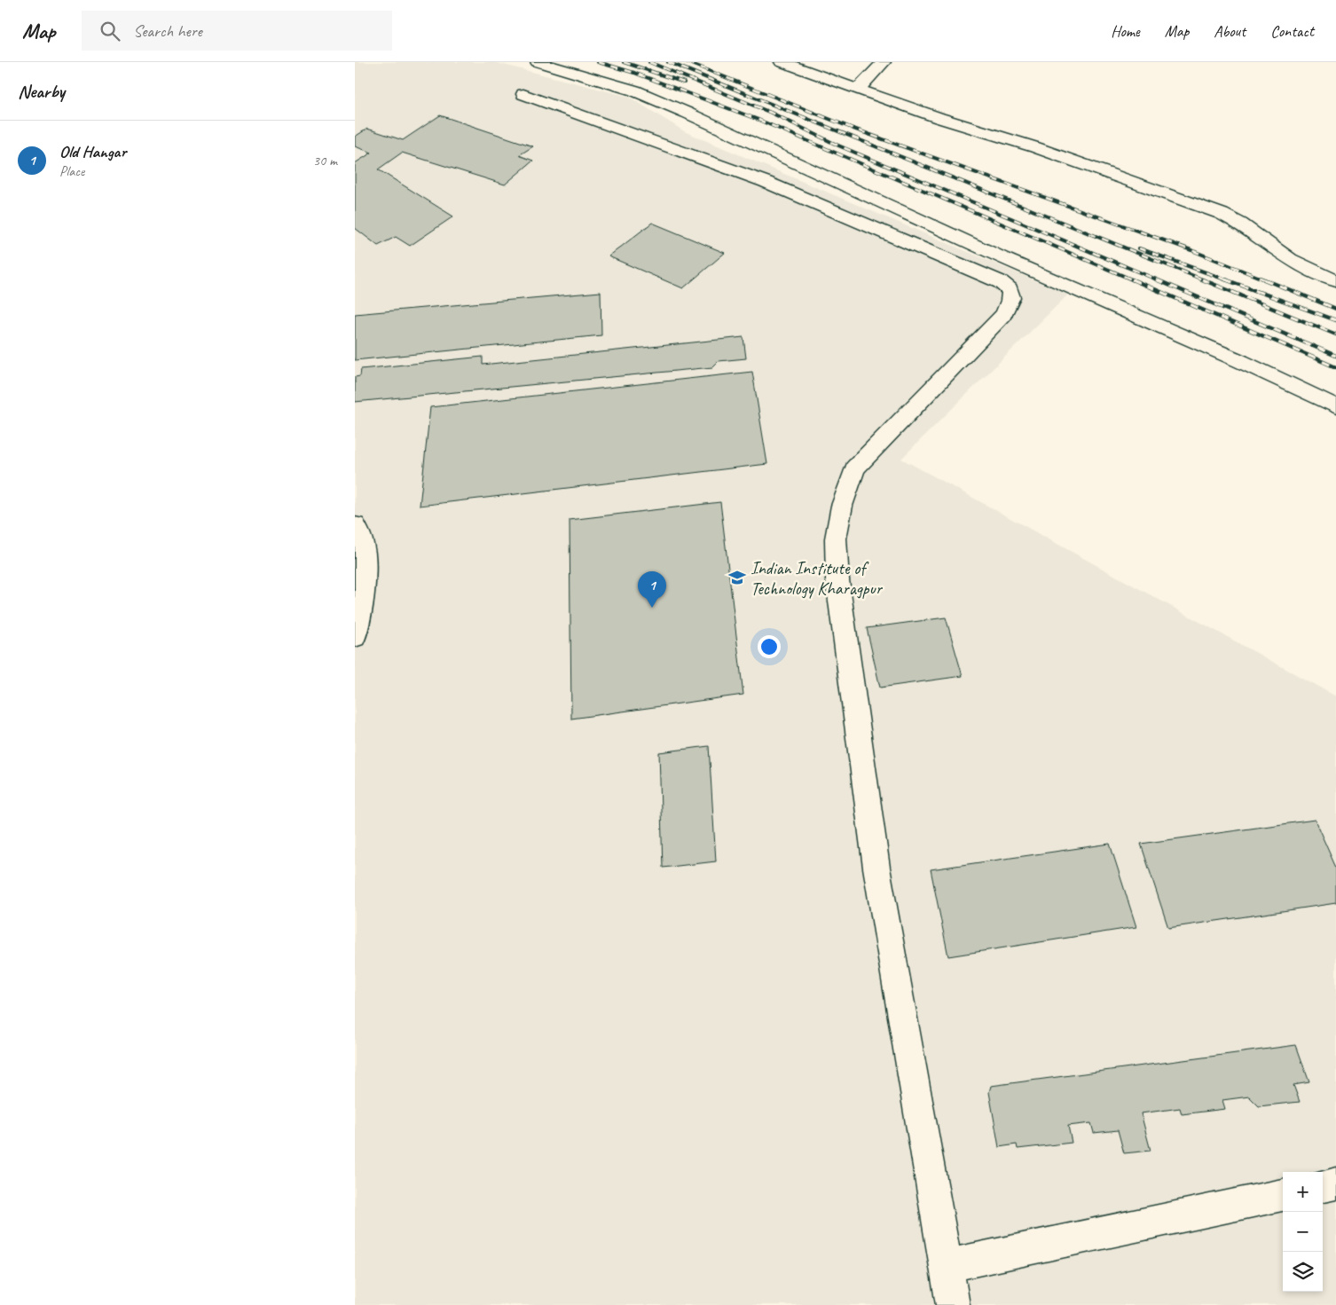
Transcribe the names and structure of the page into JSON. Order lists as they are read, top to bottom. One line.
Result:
{"places":{"school or university":["Indian Institute of Technology Kharagpur"]},"page":{"header":"Map","search":"Search here","nav":["Home","Map","About","Contact"],"heading":"Nearby","list":[{"mark":"1","name":"Old Hangar","note":"Place","value":"30 m"}],"pins":"1","map_buttons":["+","−"]}}
